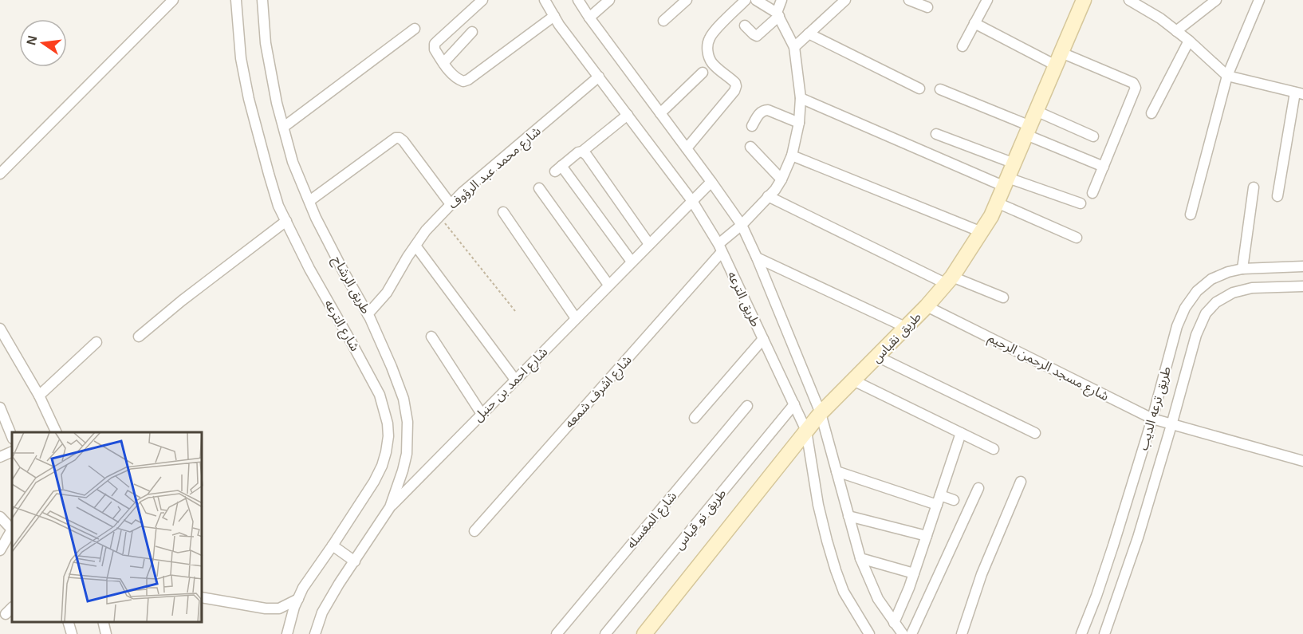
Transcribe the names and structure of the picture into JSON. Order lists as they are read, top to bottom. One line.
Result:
{"streets":{"street":["شارع محمد عبد الرؤوف","طريق الرشاح","طريق الترعه","شارع الترعه","طريق نقباس","شارع مسجد الرحمن الرحيم","شارع احمد بن حنبل","شارع اشرف شمعه","طريق ترعه الديب","طريق نو قياس","شارع المغسله"]},"crossings":[["شارع محمد عبد الرؤوف","طريق الرشاح"],["شارع محمد عبد الرؤوف","طريق الترعه"],["طريق الرشاح","شارع احمد بن حنبل"],["طريق الترعه","طريق نقباس"],["طريق الترعه","شارع احمد بن حنبل"],["طريق الترعه","شارع اشرف شمعه"],["طريق الترعه","طريق نو قياس"],["طريق نقباس","شارع مسجد الرحمن الرحيم"],["شارع مسجد الرحمن الرحيم","طريق ترعه الديب"]],"north":"left"}
